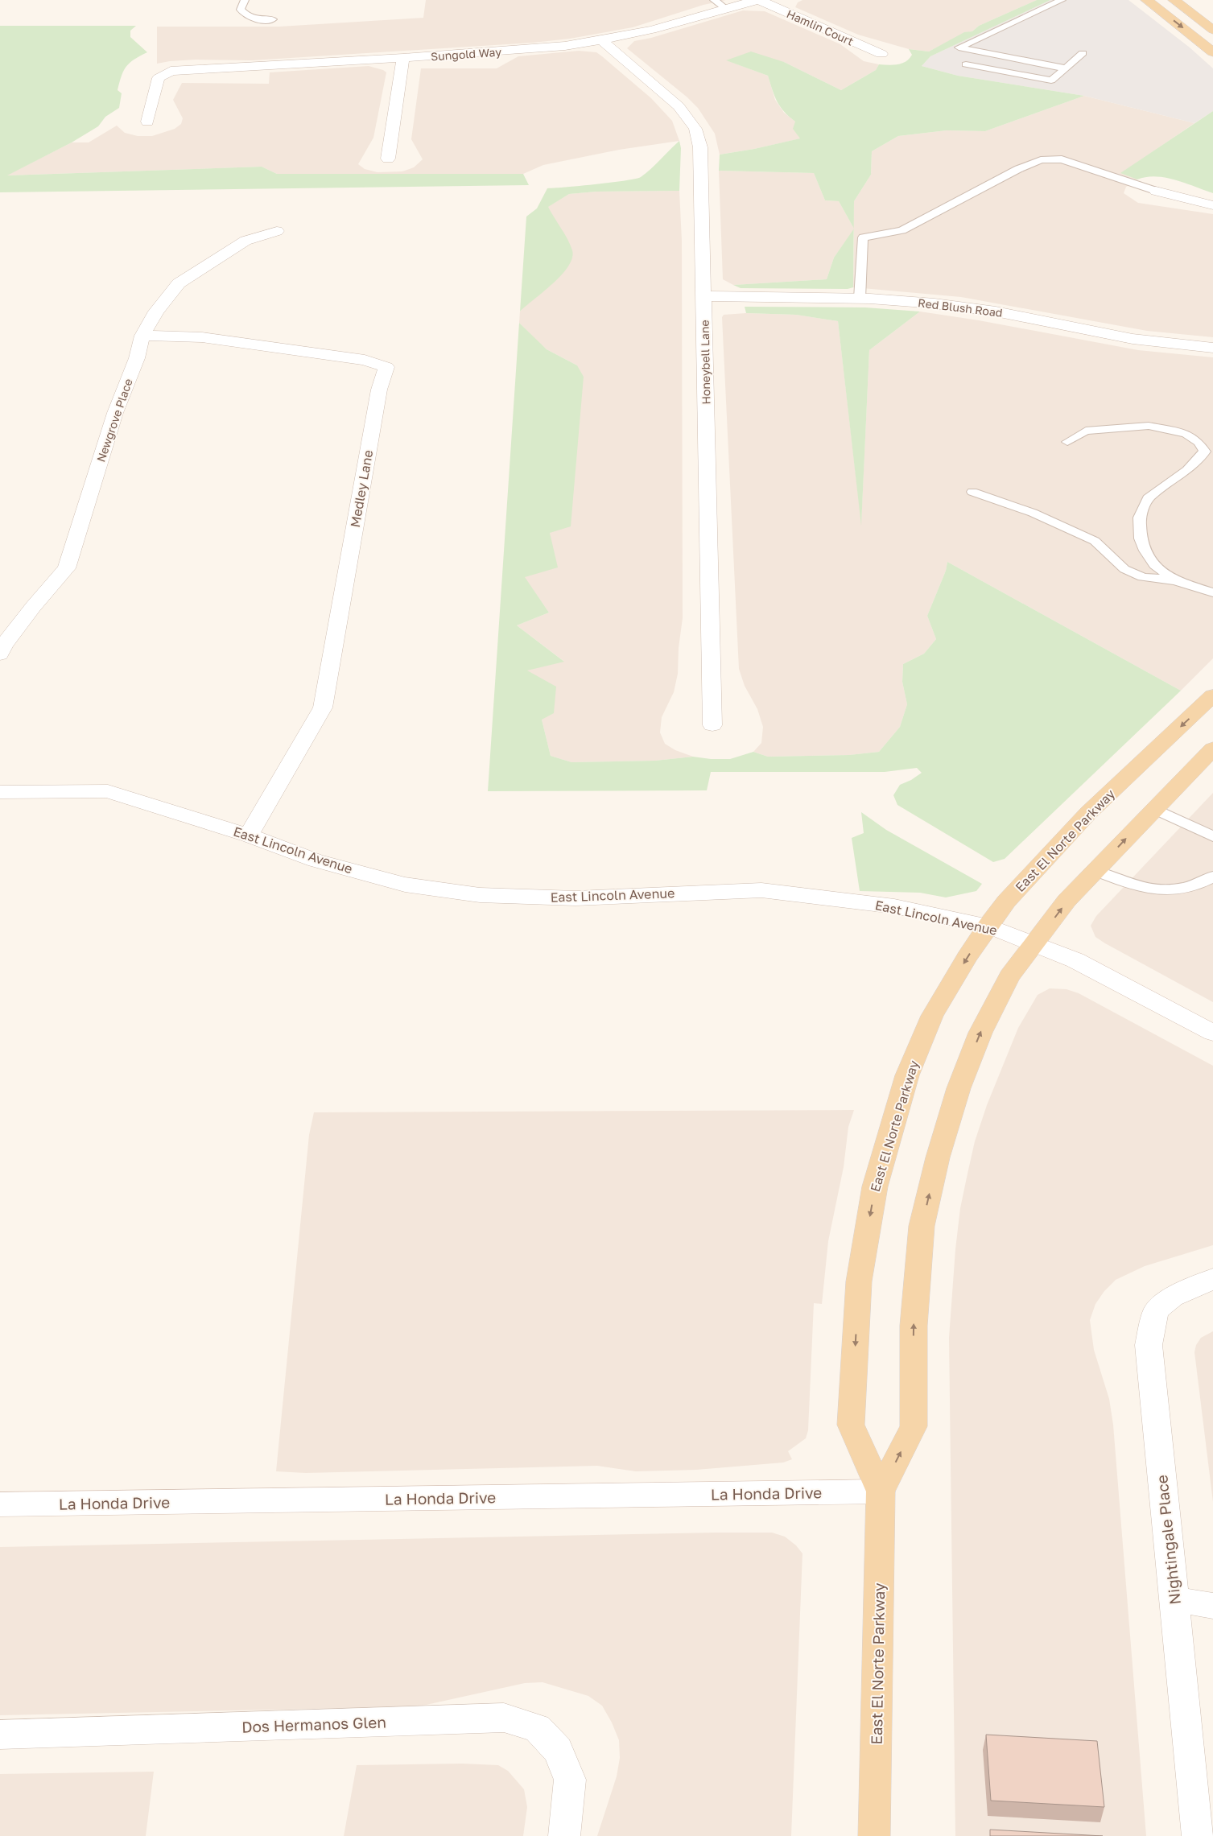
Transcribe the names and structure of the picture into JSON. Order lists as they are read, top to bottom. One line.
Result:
{"streets":{"main road":["East El Norte Parkway"],"street":["Hamlin Court","Sungold Way","Red Blush Road","Honeybell Lane","Newgrove Place","Medley Lane","East Lincoln Avenue","La Honda Drive","Nightingale Place","Dos Hermanos Glen"]},"crossings":[["Hamlin Court","Sungold Way"],["Sungold Way","Honeybell Lane"],["Red Blush Road","Honeybell Lane"],["Newgrove Place","Medley Lane"],["Medley Lane","East Lincoln Avenue"],["East El Norte Parkway","East Lincoln Avenue"],["East El Norte Parkway","La Honda Drive"]]}
